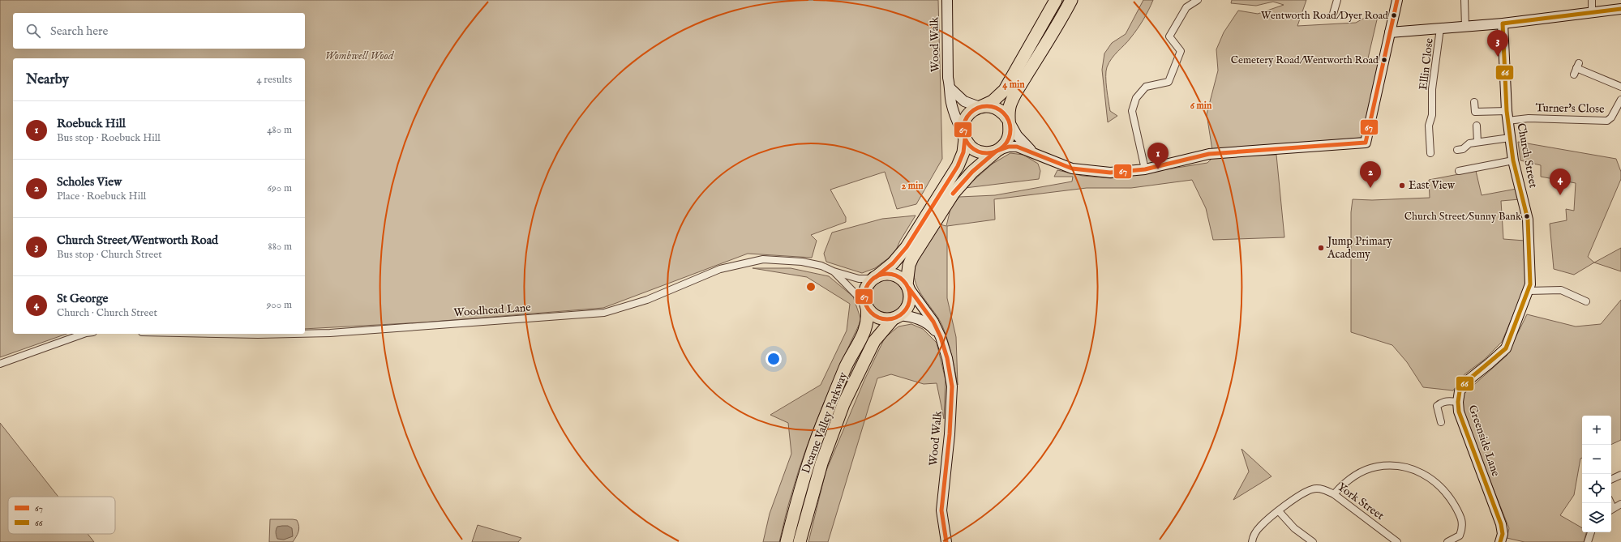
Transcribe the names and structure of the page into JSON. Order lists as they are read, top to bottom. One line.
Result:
{"streets":{"highway":["Dearne Valley Parkway"],"street":["Wood Walk","Ellin Close","Turner's Close","Church Street","Woodhead Lane","Greenside Lane","York Street"]},"crossings":[["Wood Walk","Woodhead Lane"],["Wood Walk","Dearne Valley Parkway"],["Turner's Close","Church Street"],["Church Street","Greenside Lane"],["Woodhead Lane","Dearne Valley Parkway"]],"parks":["Wombwell Wood"],"places":["Wentworth Road/Dyer Road","Cemetery Road/Wentworth Road","East View","Church Street/Sunny Bank","Jump Primary Academy"],"lines":["transit line 67","transit line 66"],"legend":["67","66"],"page":{"search":"Search here","pins":["3","1","2","4"],"heading":["Nearby","4 results"],"list":[{"mark":"1","name":"Roebuck Hill","note":"Bus stop · Roebuck Hill","value":"480 m"},{"mark":"2","name":"Scholes View","note":"Place · Roebuck Hill","value":"690 m"},{"mark":"3","name":"Church Street/Wentworth Road","note":"Bus stop · Church Street","value":"880 m"},{"mark":"4","name":"St George","note":"Church · Church Street","value":"900 m"}],"map_buttons":["+","−"]},"rings":["4 min","6 min","2 min"]}
